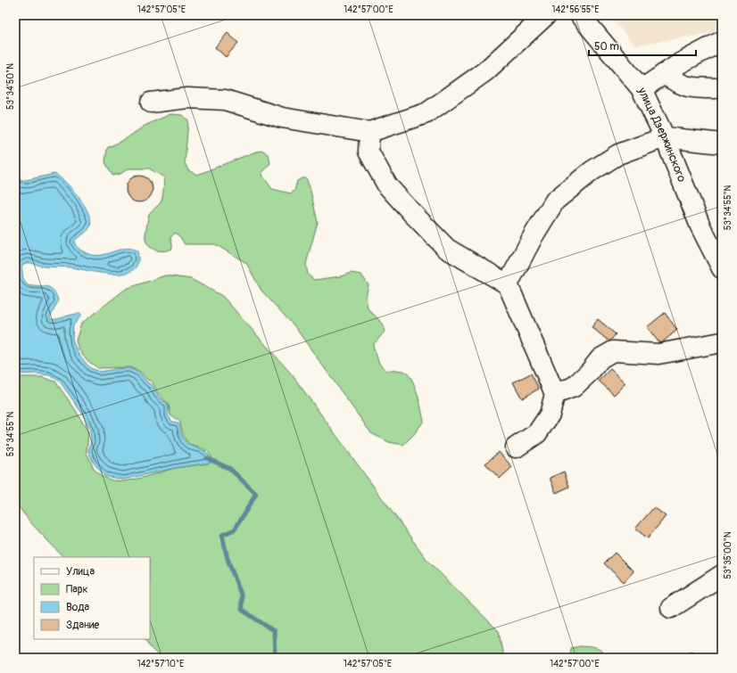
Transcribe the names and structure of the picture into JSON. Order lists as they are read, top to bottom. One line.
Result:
{"streets":{"street":["улица Дзержинского"]},"legend":["Улица","Парк","Вода","Здание"],"scale_bar":"50 m","coordinates":["142°57'05\"E","142°57'00\"E","142°56'55\"E","53°34'50\"N","53°34'55\"N","53°35'00\"N","142°57'10\"E"]}
